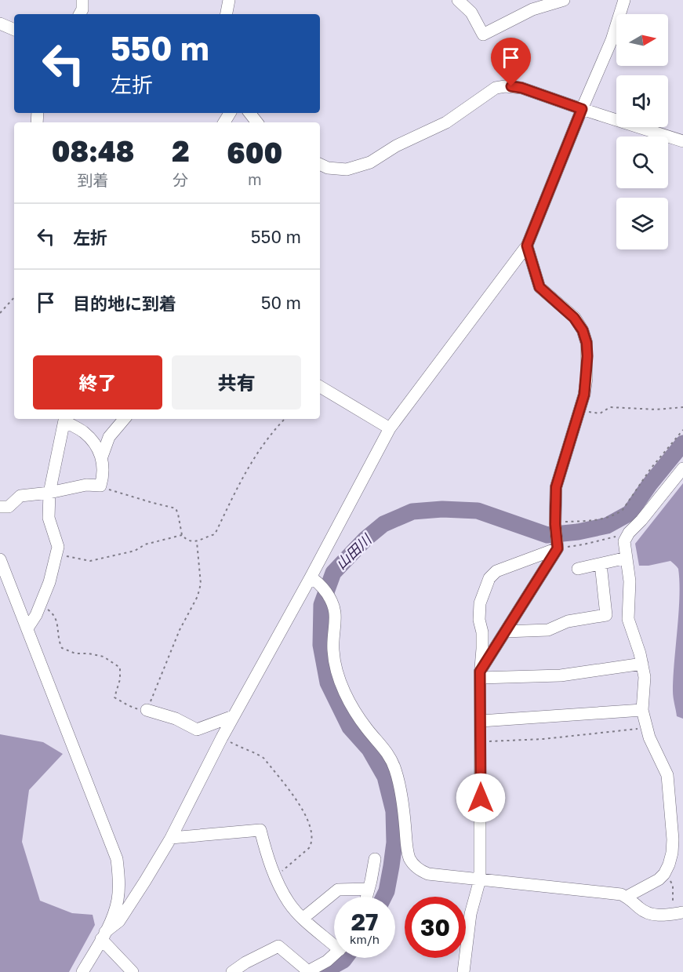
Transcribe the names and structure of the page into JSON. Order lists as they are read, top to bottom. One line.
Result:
{"water":["山田川"],"north":"right","page":{"turn":["550 m","左折"],"eta":["08:48","到着","2","分","600","m"],"list":[{"name":"左折","value":"550 m"},{"name":"目的地に到着","value":"50 m"}],"buttons":["終了","共有"],"speed":"27 km/h","limit":"30"}}
